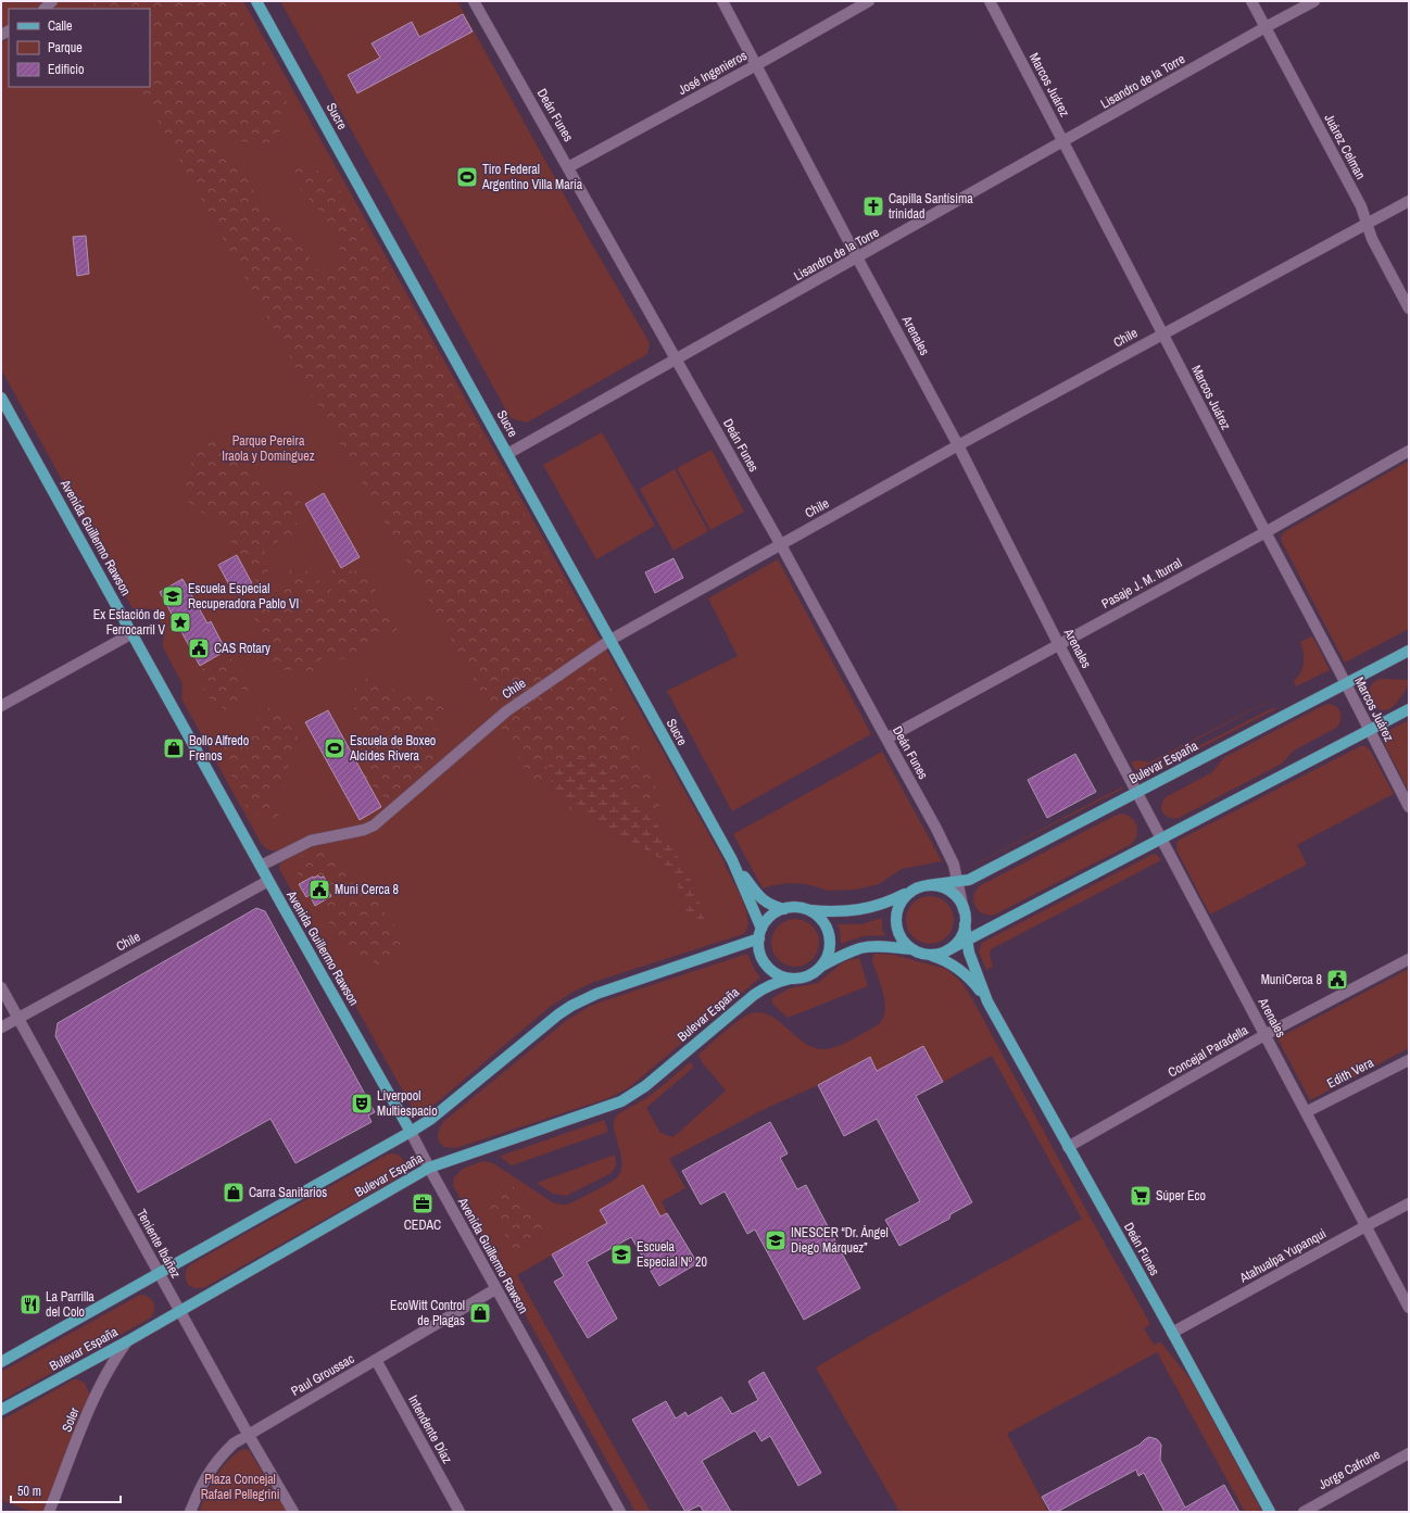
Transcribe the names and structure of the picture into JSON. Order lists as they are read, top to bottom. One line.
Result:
{"streets":{"main road":["Deán Funes","Sucre","Avenida Guillermo Rawson","Bulevar España"],"street":["José Ingenieros","Lisandro de la Torre","Marcos Juárez","Juárez Celman","Arenales","Chile","Pasaje J. M. Iturral","Concejal Paradella","Edith Vera","Teniente Ibáñez","Atahualpa Yupanqui","Paul Groussac","Soler","Intendente Díaz","Jorge Cafrune"]},"crossings":[["José Ingenieros","Deán Funes"],["José Ingenieros","Arenales"],["Lisandro de la Torre","Marcos Juárez"],["Lisandro de la Torre","Deán Funes"],["Lisandro de la Torre","Sucre"],["Lisandro de la Torre","Juárez Celman"],["Lisandro de la Torre","Arenales"],["Marcos Juárez","Chile"],["Marcos Juárez","Pasaje J. M. Iturral"],["Marcos Juárez","Bulevar España"],["Deán Funes","Chile"],["Deán Funes","Pasaje J. M. Iturral"],["Deán Funes","Bulevar España"],["Deán Funes","Concejal Paradella"],["Deán Funes","Atahualpa Yupanqui"],["Sucre","Chile"],["Sucre","Bulevar España"],["Juárez Celman","Chile"],["Arenales","Chile"],["Arenales","Pasaje J. M. Iturral"],["Arenales","Bulevar España"],["Arenales","Concejal Paradella"],["Arenales","Edith Vera"],["Arenales","Atahualpa Yupanqui"],["Chile","Avenida Guillermo Rawson"],["Chile","Teniente Ibáñez"],["Avenida Guillermo Rawson","Bulevar España"],["Avenida Guillermo Rawson","Paul Groussac"],["Bulevar España","Teniente Ibáñez"],["Bulevar España","Soler"],["Teniente Ibáñez","Paul Groussac"],["Paul Groussac","Intendente Díaz"]],"parks":["Parque Pereira Iraola y Domínguez","Plaza Concejal Rafael Pellegrini"],"places":{"sports":["Tiro Federal Argentino Villa María","Escuela de Boxeo Alcides Rivera"],"church":["Capilla Santísima trinidad"],"school or university":["Escuela Especial Recuperadora Pablo VI","INESCER “Dr. Ángel Diego Márquez”","Escuela Especial Nº 20"],"place":["Ex Estación de Ferrocarril V"],"public building":["CAS Rotary","Muni Cerca 8","MuniCerca 8"],"shop":["Bollo Alfredo Frenos","Carra Sanitarios","EcoWitt Control de Plagas"],"theatre":["Liverpool Multiespacio"],"supermarket":["Súper Eco"],"office":["CEDAC"],"restaurant":["La Parrilla del Colo"]},"legend":["Calle","Parque","Edificio"],"scale_bar":"50 m"}
